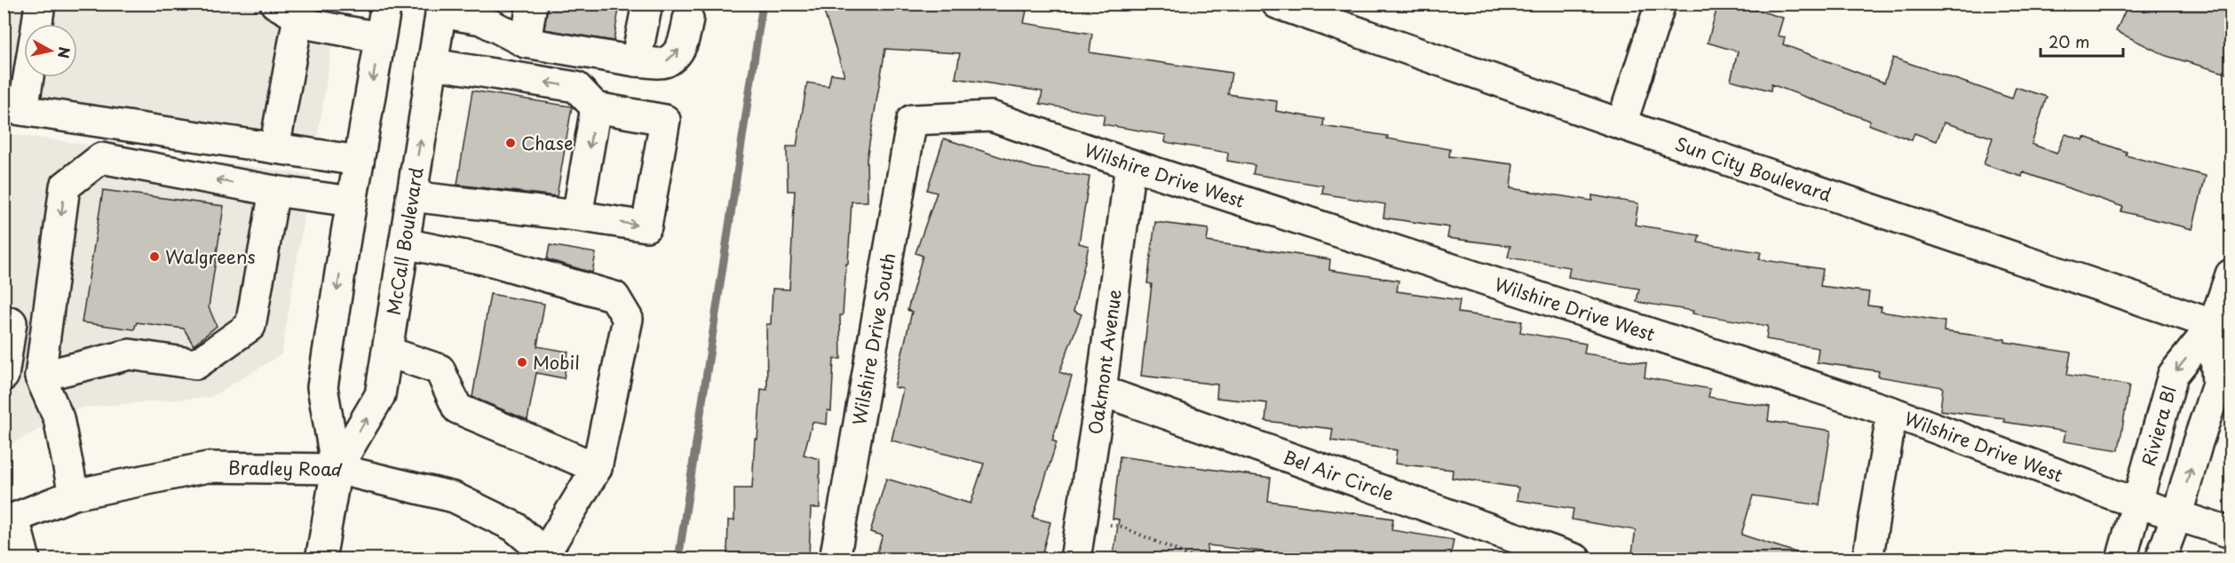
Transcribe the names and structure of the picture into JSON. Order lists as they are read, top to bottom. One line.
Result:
{"streets":{"street":["Sun City Boulevard","Wilshire Drive West","McCall Boulevard","Wilshire Drive South","Oakmont Avenue","Riviera Bl","Bradley Road","Bel Air Circle"]},"crossings":[["Sun City Boulevard","Riviera Bl"],["Wilshire Drive West","Wilshire Drive South"],["Wilshire Drive West","Oakmont Avenue"],["Wilshire Drive West","Riviera Bl"],["McCall Boulevard","Bradley Road"],["Oakmont Avenue","Bel Air Circle"]],"places":["Chase","Walgreens","Mobil"],"scale_bar":"20 m","north":"right"}
